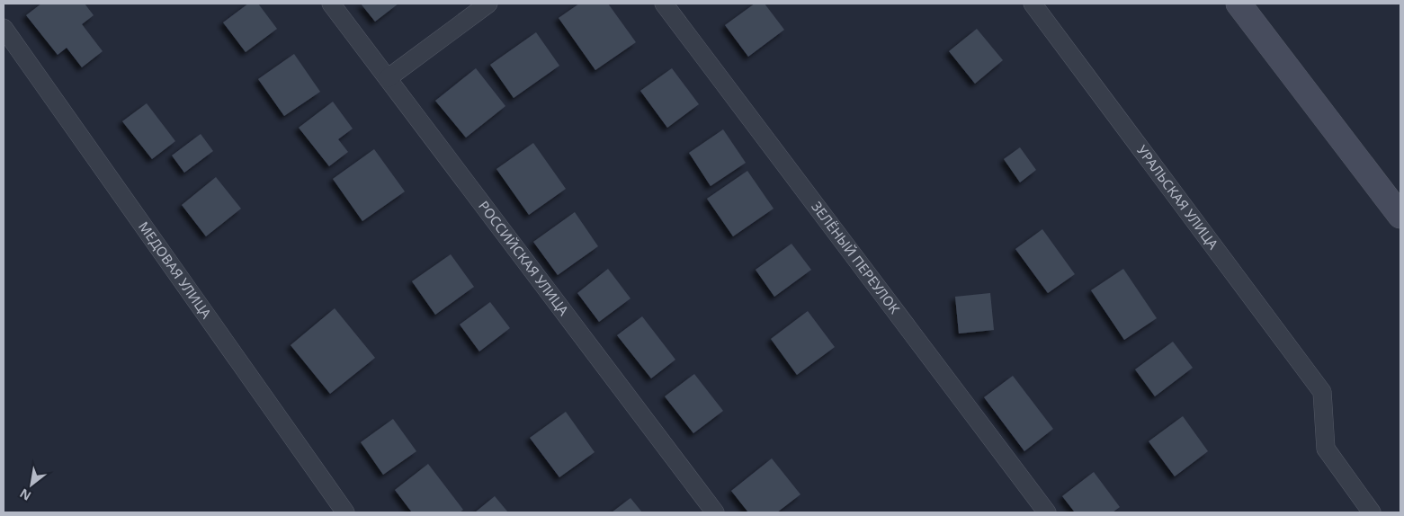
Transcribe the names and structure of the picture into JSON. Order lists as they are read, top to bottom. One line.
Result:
{"streets":{"street":["УРАЛЬСКАЯ УЛИЦА","РОССИЙСКАЯ УЛИЦА","ЗЕЛЁНЫЙ ПЕРЕУЛОК","МЕДОВАЯ УЛИЦА"]},"north":"bottom left"}
